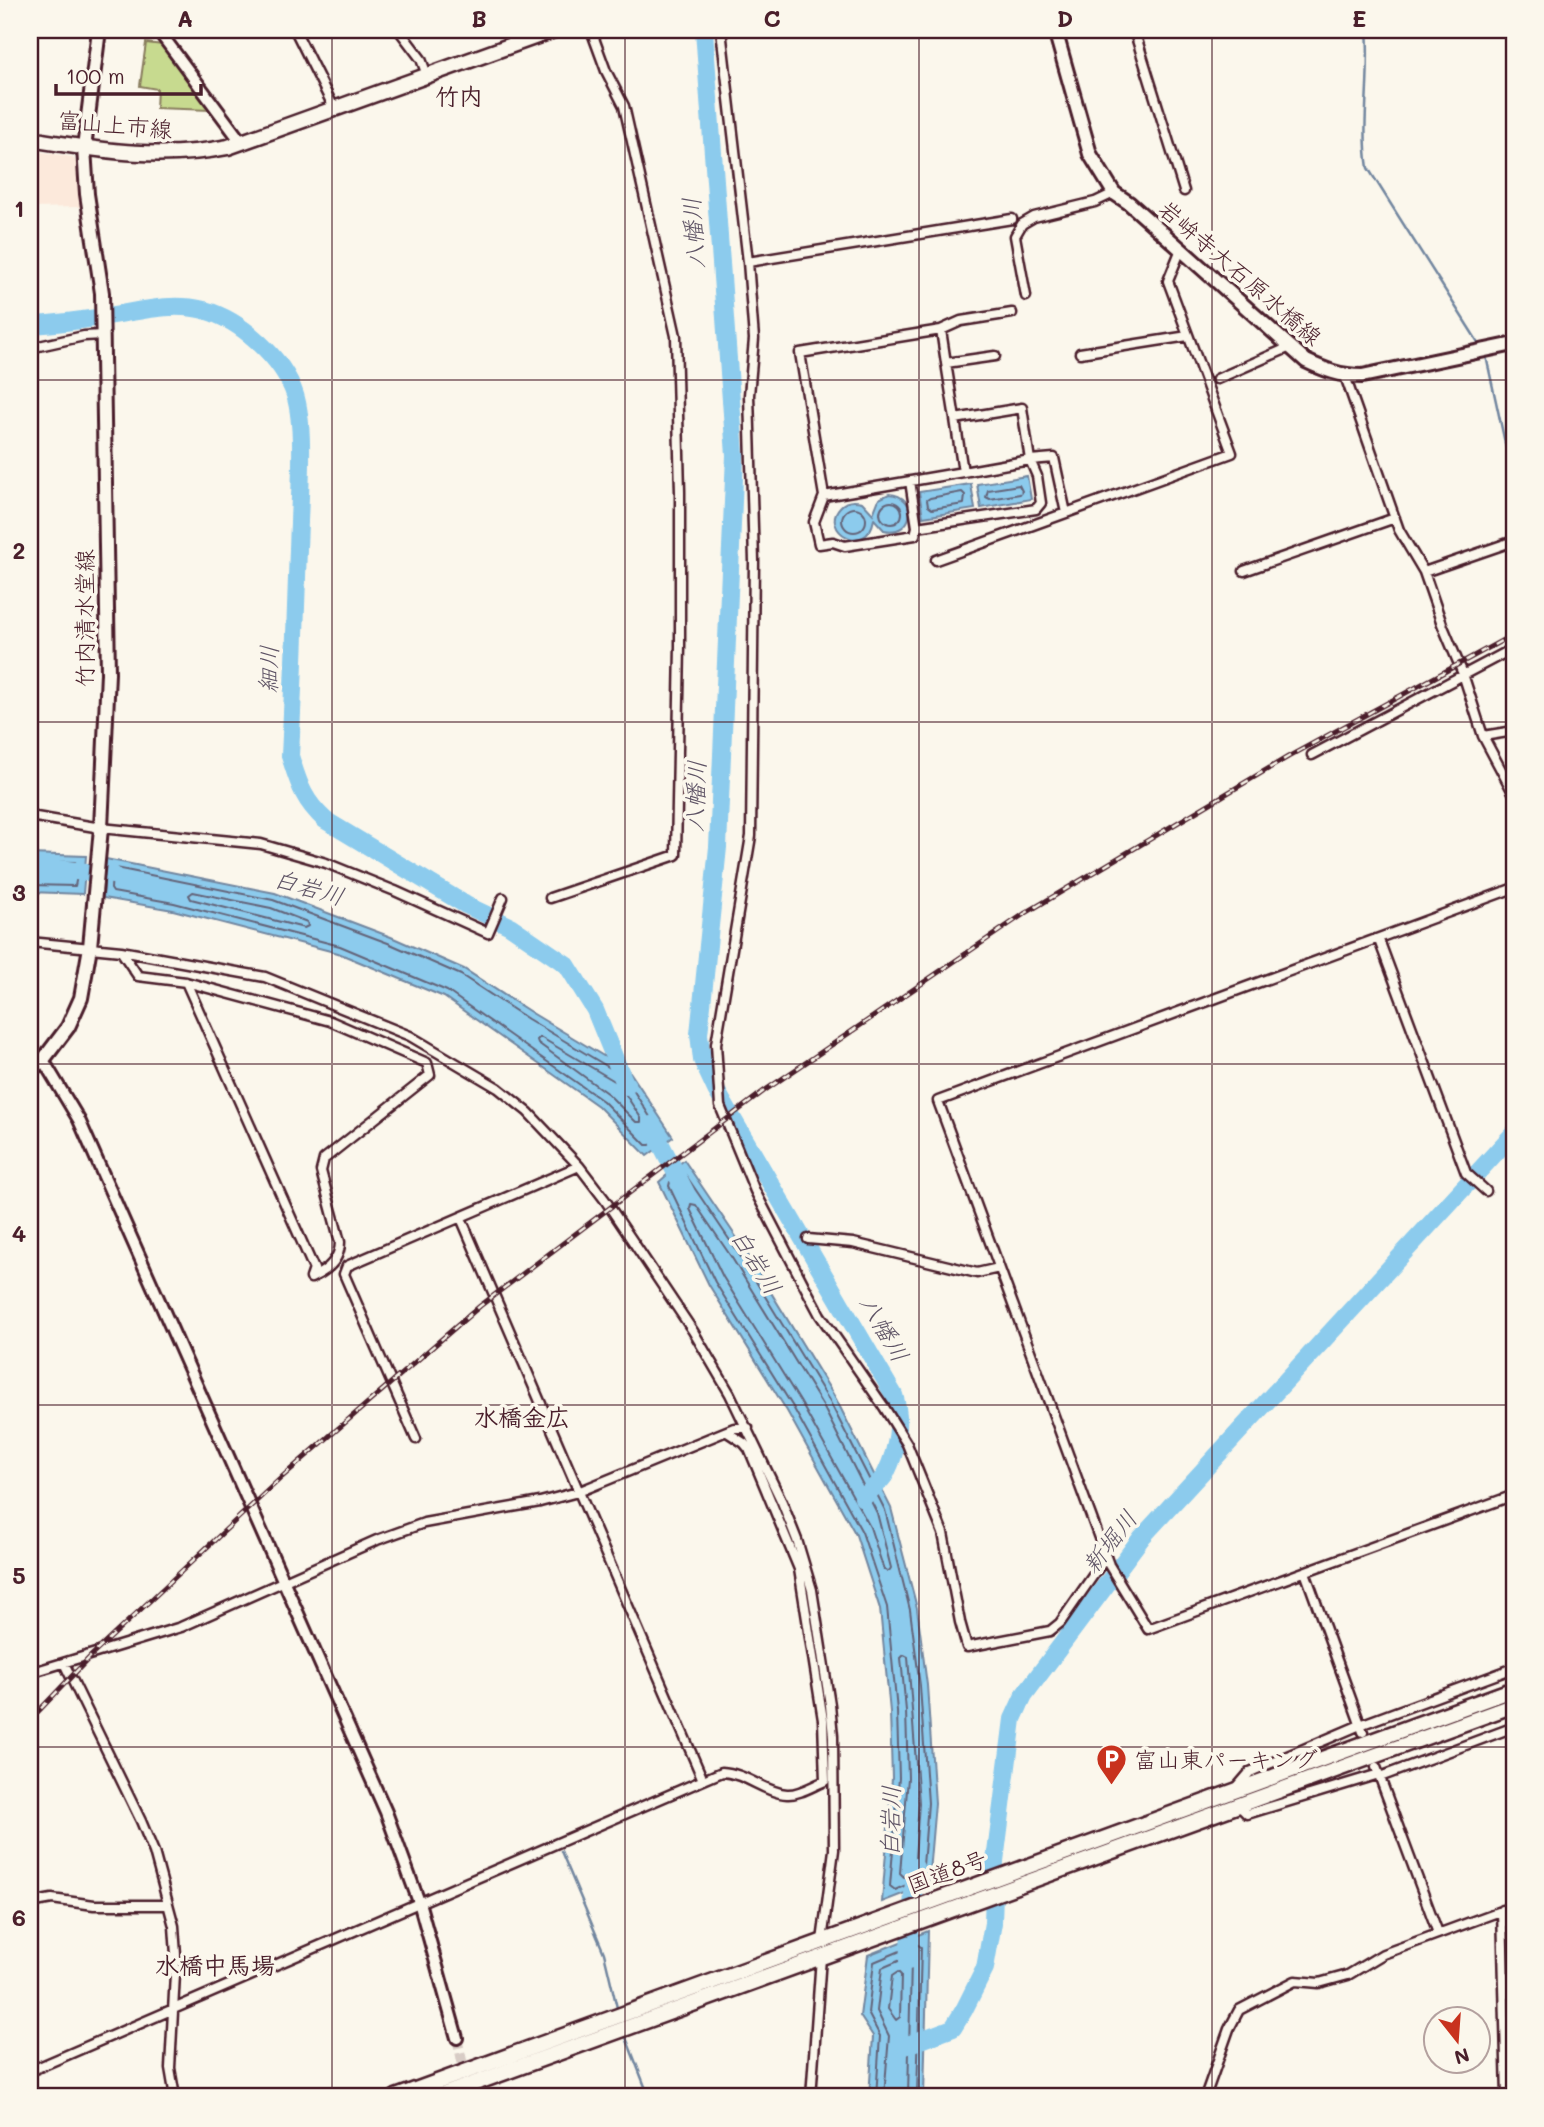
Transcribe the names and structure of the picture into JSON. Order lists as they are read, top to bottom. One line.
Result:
{"streets":{"main road":["富山上市線","岩峅寺大石原水橋線","竹内清水堂線","国道8号"]},"crossings":[["富山上市線","竹内清水堂線"]],"districts":["竹内","水橋金広","水橋中馬場"],"water":["八幡川","細川","白岩川","新堀川"],"places":{"parking":["富山東パーキング"]},"scale_bar":"100 m","north":"bottom","grid":{"columns":["A","B","C","D","E"],"rows":["1","2","3","4","5","6"]}}
